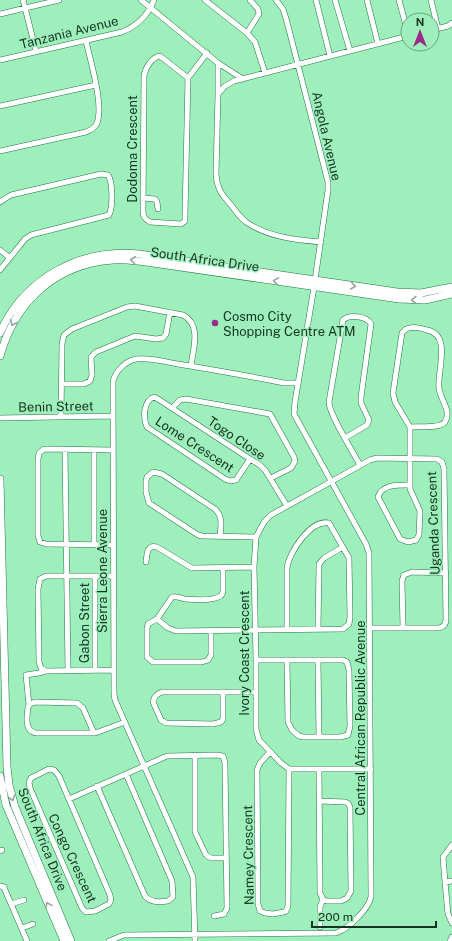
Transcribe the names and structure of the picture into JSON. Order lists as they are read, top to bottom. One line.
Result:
{"streets":{"street":["Tanzania Avenue","Angola Avenue","Dodoma Crescent","South Africa Drive","Benin Street","Togo Close","Lome Crescent","Uganda Crescent","Sierra Leone Avenue","Gabon Street","Ivory Coast Crescent","Central African Republic Avenue","Namey Crescent","Congo Crescent"]},"crossings":[["Angola Avenue","South Africa Drive"],["Angola Avenue","Central African Republic Avenue"],["South Africa Drive","Central African Republic Avenue"],["Benin Street","Sierra Leone Avenue"],["Togo Close","Lome Crescent"],["Togo Close","Ivory Coast Crescent"],["Uganda Crescent","Ivory Coast Crescent"],["Uganda Crescent","Central African Republic Avenue"],["Sierra Leone Avenue","Central African Republic Avenue"],["Ivory Coast Crescent","Central African Republic Avenue"],["Ivory Coast Crescent","Namey Crescent"]],"places":["Cosmo City Shopping Centre ATM"],"scale_bar":"200 m","north":"top"}
